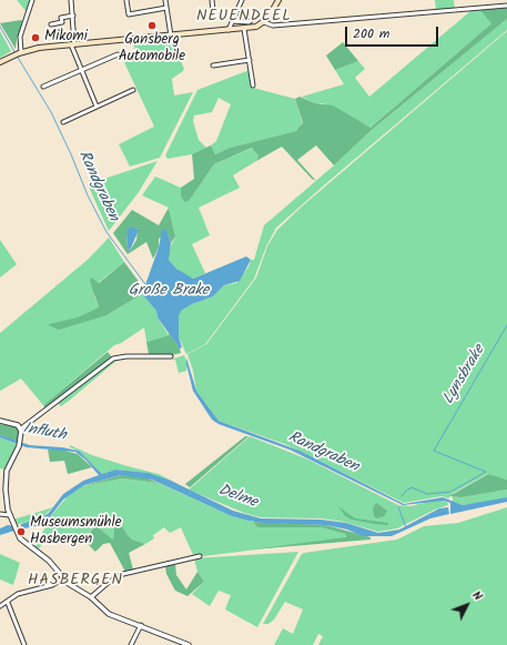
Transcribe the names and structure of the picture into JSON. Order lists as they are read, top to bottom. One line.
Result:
{"districts":["NEUENDEEL","HASBERGEN"],"water":["Randgraben","Große Brake","Lynsbrake","Influth","Delme"],"places":["Gansberg Automobile","Mikomi","Museumsmühle Hasbergen"],"scale_bar":"200 m","north":"top right"}
